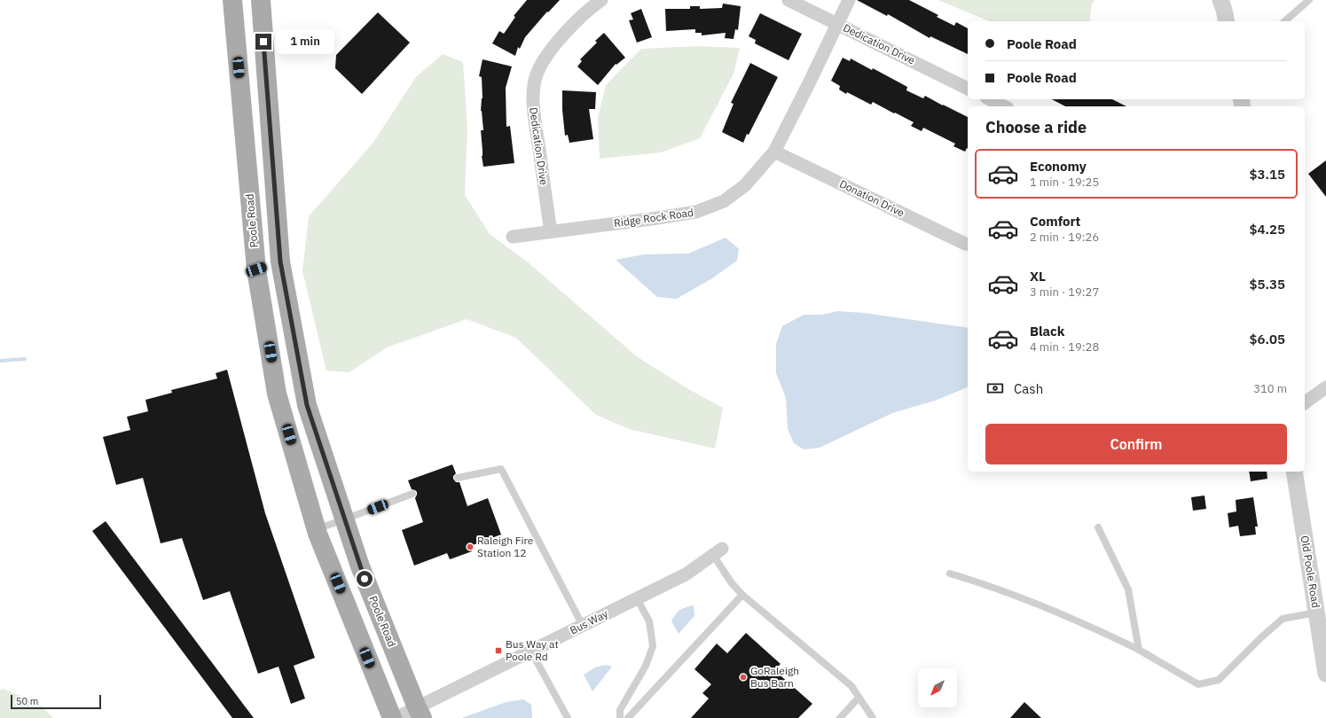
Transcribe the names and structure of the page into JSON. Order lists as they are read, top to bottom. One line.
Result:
{"streets":{"main road":["Poole Road"],"street":["Dedication Drive","Donation Drive","Ridge Rock Road","Old Poole Road","Bus Way"]},"crossings":[["Dedication Drive","Ridge Rock Road"],["Donation Drive","Ridge Rock Road"],["Poole Road","Bus Way"]],"places":{"other":["Raleigh Fire Station 12","GoRaleigh Bus Barn"],"transit":["Bus Way at Poole Rd"]},"scale_bar":"50 m","north":"bottom left","page":{"banner":["Poole Road","Poole Road"],"bubble":"1 min","heading":"Choose a ride","list":[{"name":"Economy","note":"1 min · 19:25","value":"$3.15"},{"name":"Comfort","note":"2 min · 19:26","value":"$4.25"},{"name":"XL","note":"3 min · 19:27","value":"$5.35"},{"name":"Black","note":"4 min · 19:28","value":"$6.05"}],"pay":["Cash","310 m"],"buttons":"Confirm","scale":"50 m"}}
